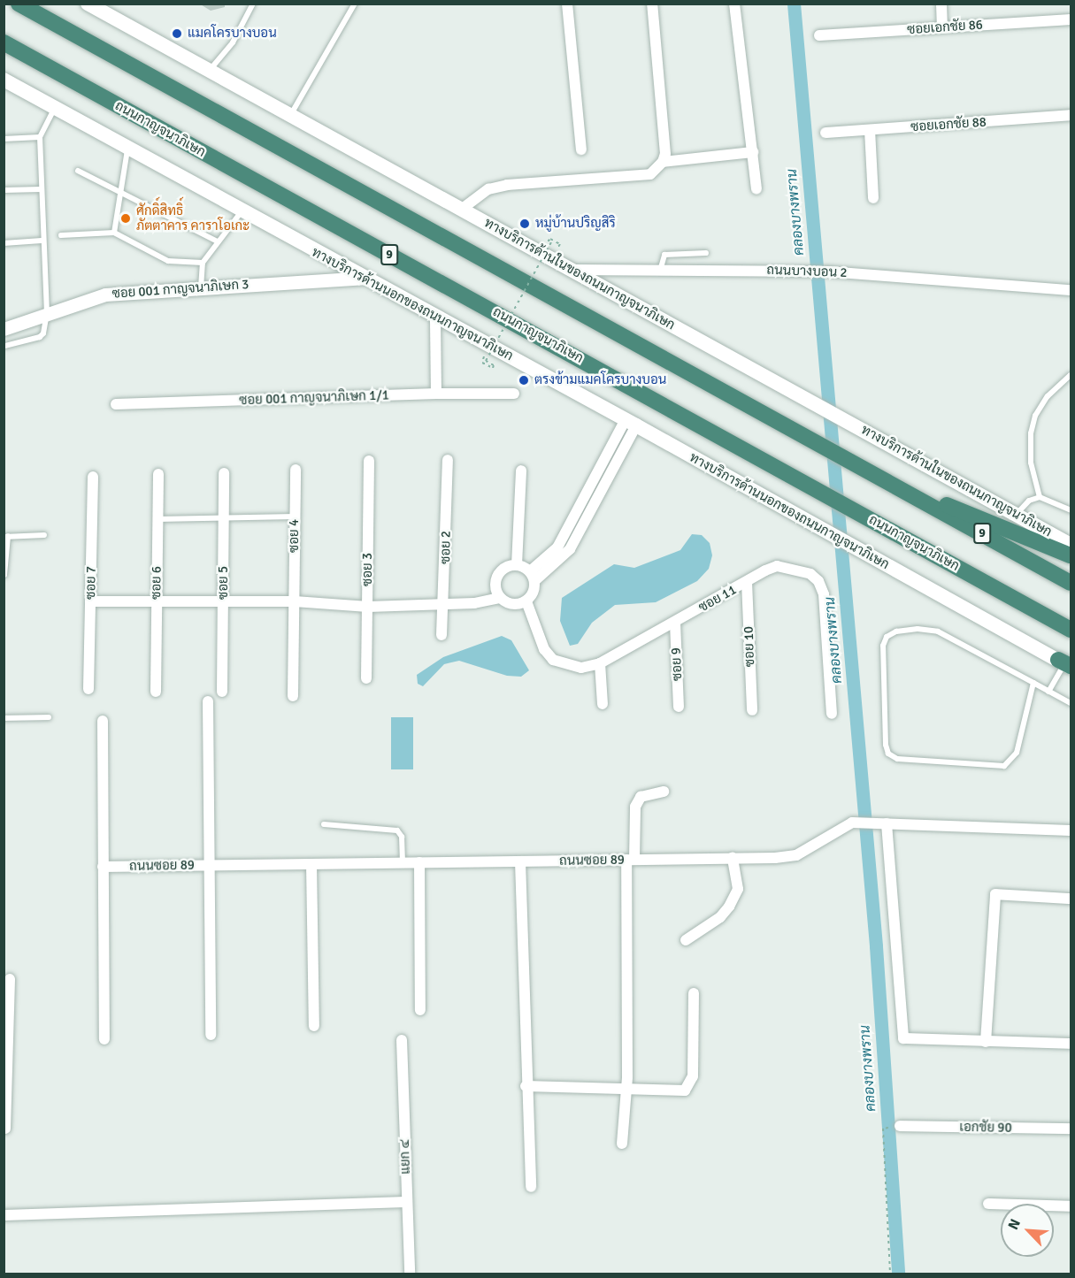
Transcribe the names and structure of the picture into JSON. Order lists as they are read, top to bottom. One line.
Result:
{"streets":{"highway":["ถนนกาญจนาภิเษก","9"],"main road":["ทางบริการด้านในของถนนกาญจนาภิเษก","ทางบริการด้านนอกของถนนกาญจนาภิเษก"],"street":["ซอยเอกชัย 86","ซอยเอกชัย 88","ถนนบางบอน 2","ซอย 001 กาญจนาภิเษก 3","ซอย 001 กาญจนาภิเษก 1/1","ซอย 4","ซอย 2","ซอย 3","ซอย 7","ซอย 6","ซอย 5","ซอย 11","ซอย 10","ซอย 9","ถนนซอย 89","เอกชัย 90","แยก ๔"]},"crossings":[["ถนนบางบอน 2","ทางบริการด้านในของถนนกาญจนาภิเษก"],["ซอย 001 กาญจนาภิเษก 3","ทางบริการด้านนอกของถนนกาญจนาภิเษก"],["ซอย 11","ซอย 10"],["ซอย 11","ซอย 9"]],"water":["คลองบางพราน"],"places":["แมคโครบางบอน","ศักดิ์สิทธิ์ ภัตตาคาร คาราโอเกะ","หมู่บ้านปริญสิริ","ตรงข้ามแมคโครบางบอน"],"north":"top left"}
